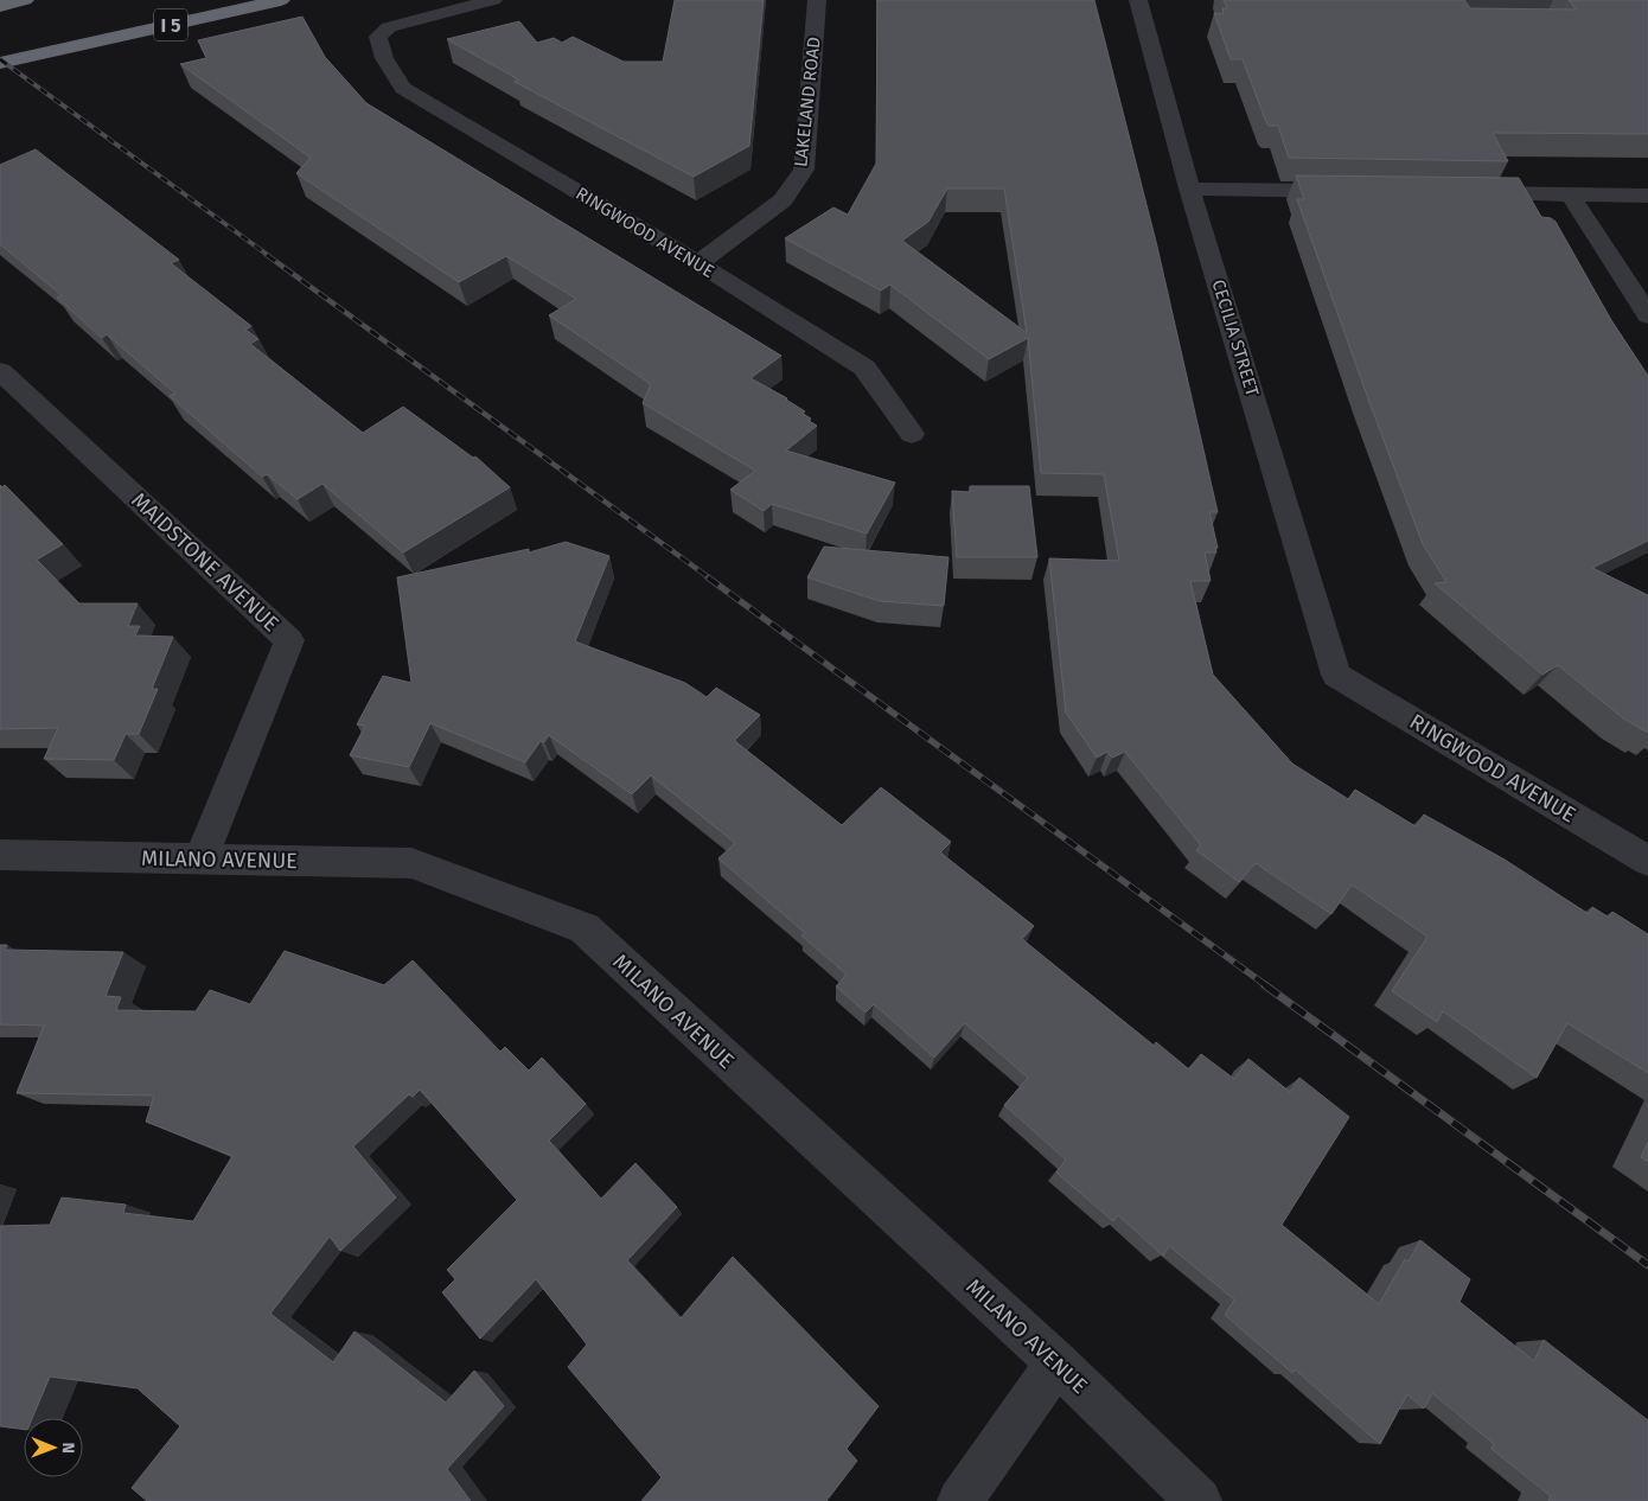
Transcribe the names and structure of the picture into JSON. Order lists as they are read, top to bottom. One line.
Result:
{"streets":{"highway":["I 5"],"street":["LAKELAND ROAD","RINGWOOD AVENUE","CECILIA STREET","MAIDSTONE AVENUE","MILANO AVENUE"]},"crossings":[["LAKELAND ROAD","RINGWOOD AVENUE"],["RINGWOOD AVENUE","CECILIA STREET"],["MAIDSTONE AVENUE","MILANO AVENUE"]],"north":"right"}
